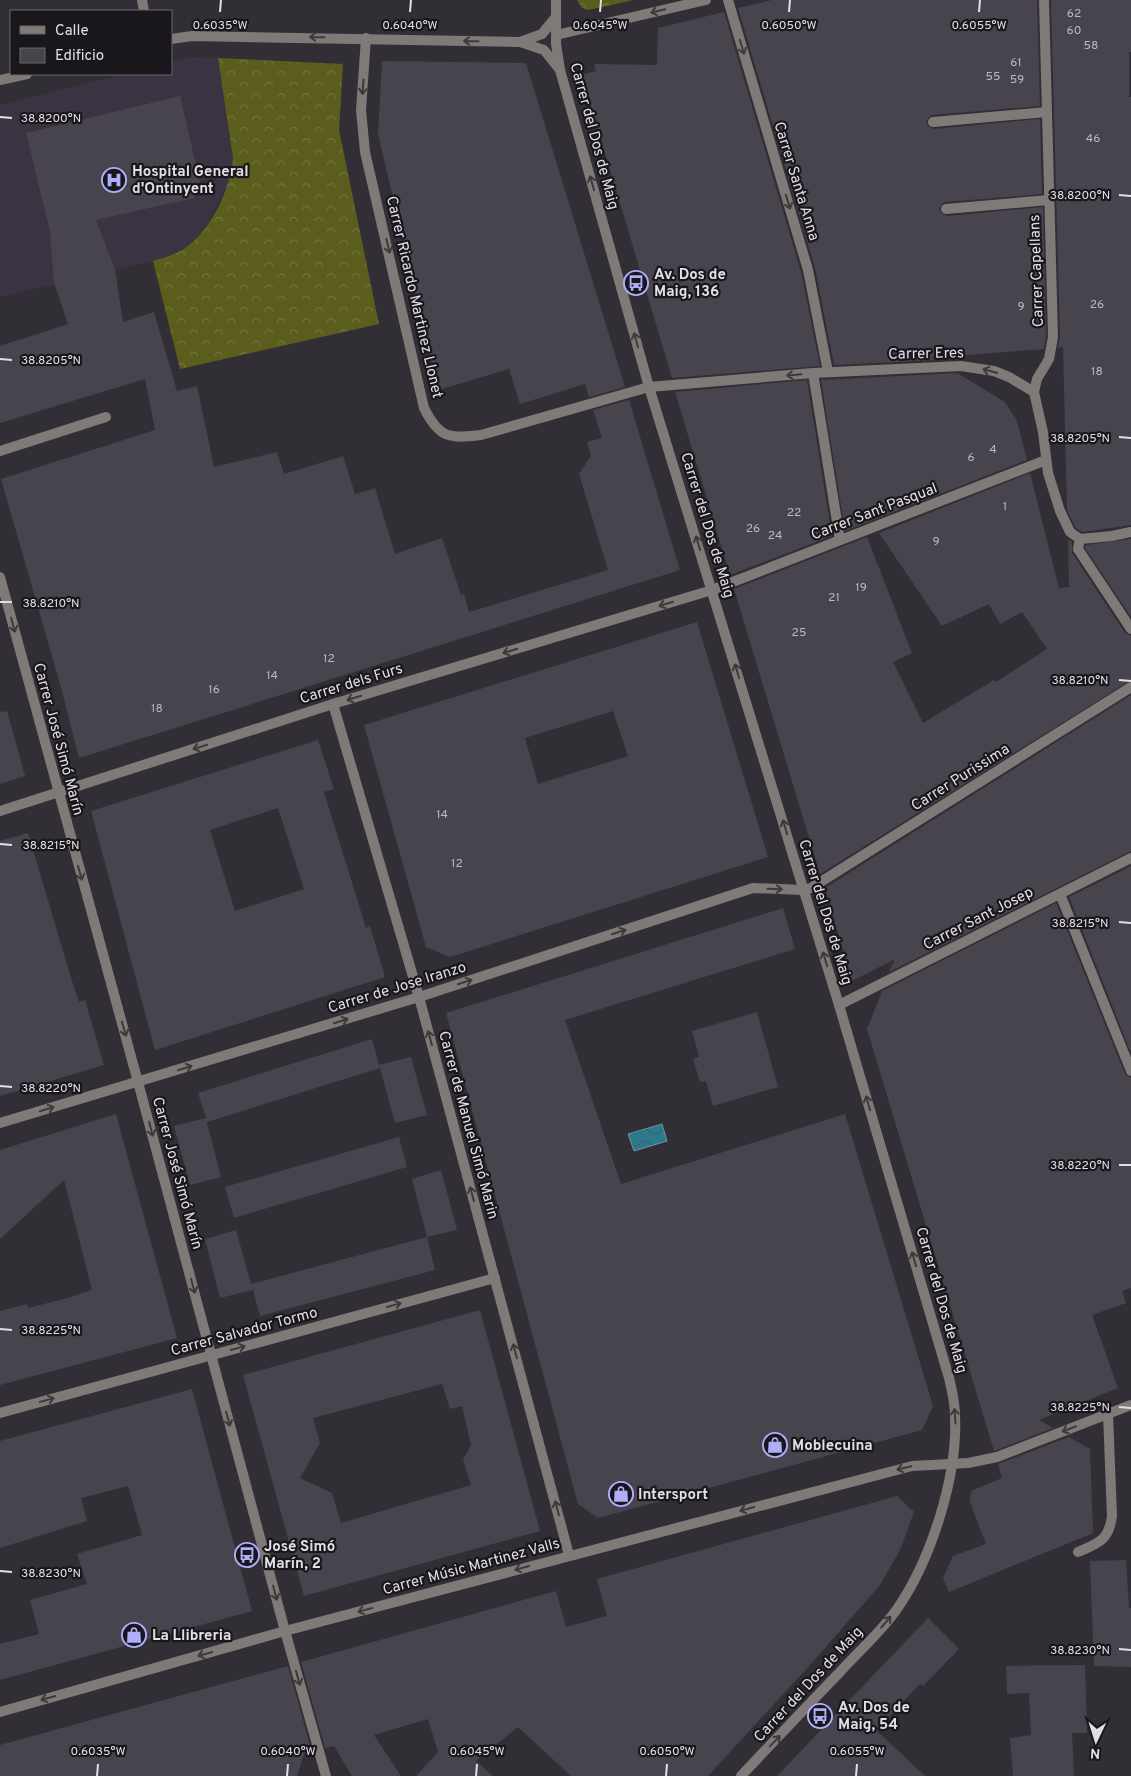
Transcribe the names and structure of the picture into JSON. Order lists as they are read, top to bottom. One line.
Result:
{"streets":{"street":["Carrer del Dos de Maig","Carrer Santa Anna","Carrer Capellans","Carrer Ricardo Martinez Llonet","Carrer Eres","Carrer Sant Pasqual","Carrer dels Furs","Carrer José Simó Marín","Carrer Purissima","Carrer Sant Josep","Carrer de Jose Iranzo","Carrer de Manuel Simó Marin","Carrer Salvador Tormo","Carrer Músic Martinez Valls"]},"crossings":[["Carrer del Dos de Maig","Carrer Ricardo Martinez Llonet"],["Carrer del Dos de Maig","Carrer Eres"],["Carrer del Dos de Maig","Carrer Sant Pasqual"],["Carrer del Dos de Maig","Carrer dels Furs"],["Carrer del Dos de Maig","Carrer Purissima"],["Carrer del Dos de Maig","Carrer Sant Josep"],["Carrer del Dos de Maig","Carrer de Jose Iranzo"],["Carrer del Dos de Maig","Carrer Músic Martinez Valls"],["Carrer Santa Anna","Carrer Eres"],["Carrer Capellans","Carrer Eres"],["Carrer Ricardo Martinez Llonet","Carrer Eres"],["Carrer Sant Pasqual","Carrer dels Furs"],["Carrer dels Furs","Carrer José Simó Marín"],["Carrer dels Furs","Carrer de Manuel Simó Marin"],["Carrer José Simó Marín","Carrer de Jose Iranzo"],["Carrer José Simó Marín","Carrer Salvador Tormo"],["Carrer José Simó Marín","Carrer Músic Martinez Valls"],["Carrer Purissima","Carrer de Jose Iranzo"],["Carrer de Jose Iranzo","Carrer de Manuel Simó Marin"],["Carrer de Manuel Simó Marin","Carrer Salvador Tormo"],["Carrer de Manuel Simó Marin","Carrer Músic Martinez Valls"]],"one_way":["Carrer del Dos de Maig","Carrer Santa Anna","Carrer Eres","Carrer dels Furs","Carrer José Simó Marín","Carrer de Jose Iranzo","Carrer de Manuel Simó Marin","Carrer Salvador Tormo","Carrer Músic Martinez Valls"],"places":{"hospital":["Hospital General d'Ontinyent"],"bus stop":["Av. Dos de Maig, 136","José Simó Marín, 2","Av. Dos de Maig, 54"],"shop":["Moblecuina","Intersport","La Llibreria"]},"house_numbers":["62","60","58","61","55","59","46","26","9","18","4","6","1","22","26","24","9","19","21","25","12","14","16","18","14","12"],"legend":["Calle","Edificio"],"north":"bottom","coordinates":["0.6035°W","0.6040°W","0.6045°W","0.6050°W","0.6055°W","38.8200°N","38.8205°N","38.8210°N","38.8215°N","38.8220°N","38.8225°N","38.8230°N"]}
